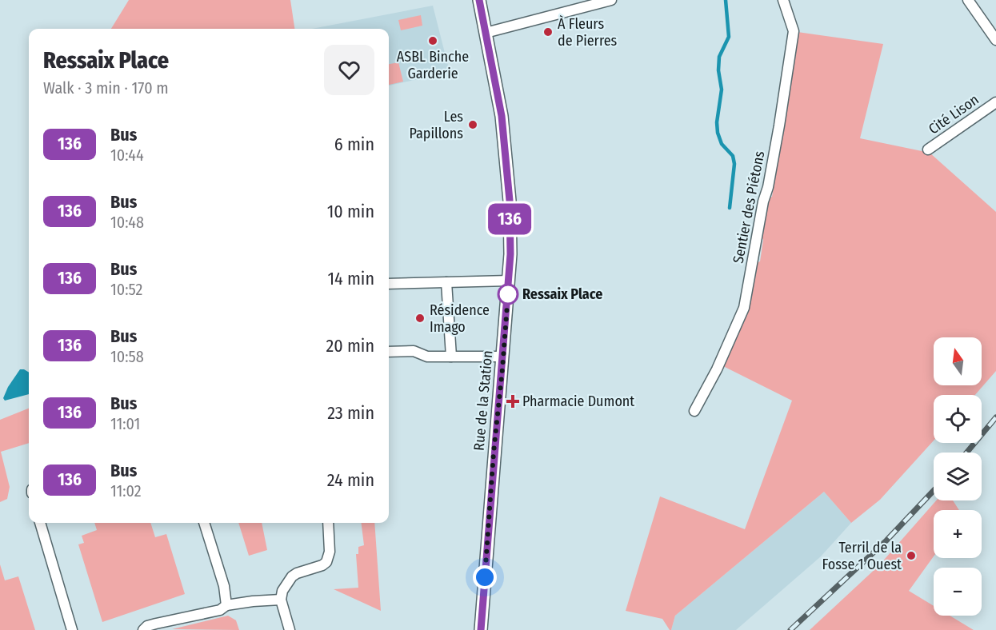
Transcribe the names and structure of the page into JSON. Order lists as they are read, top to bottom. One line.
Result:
{"streets":{"street":["Cité Lison","Sentier des Piétons","Rue de la Station"]},"places":{"other":["À Fleurs de Pierres","ASBL Binche Garderie","Les Papillons","Ressaix Place","Résidence Imago","Terril de la Fosse 1 Ouest"],"health":["Pharmacie Dumont"]},"lines":["bus line 136"],"north":"top","page":{"on_map":"136","heading":["Ressaix Place","Walk · 3 min · 170 m"],"list":[{"mark":"136","name":"Bus","note":"10:44","value":"6 min"},{"mark":"136","name":"Bus","note":"10:48","value":"10 min"},{"mark":"136","name":"Bus","note":"10:52","value":"14 min"},{"mark":"136","name":"Bus","note":"10:58","value":"20 min"},{"mark":"136","name":"Bus","note":"11:01","value":"23 min"},{"mark":"136","name":"Bus","note":"11:02","value":"24 min"}],"map_buttons":["+","−"]}}
